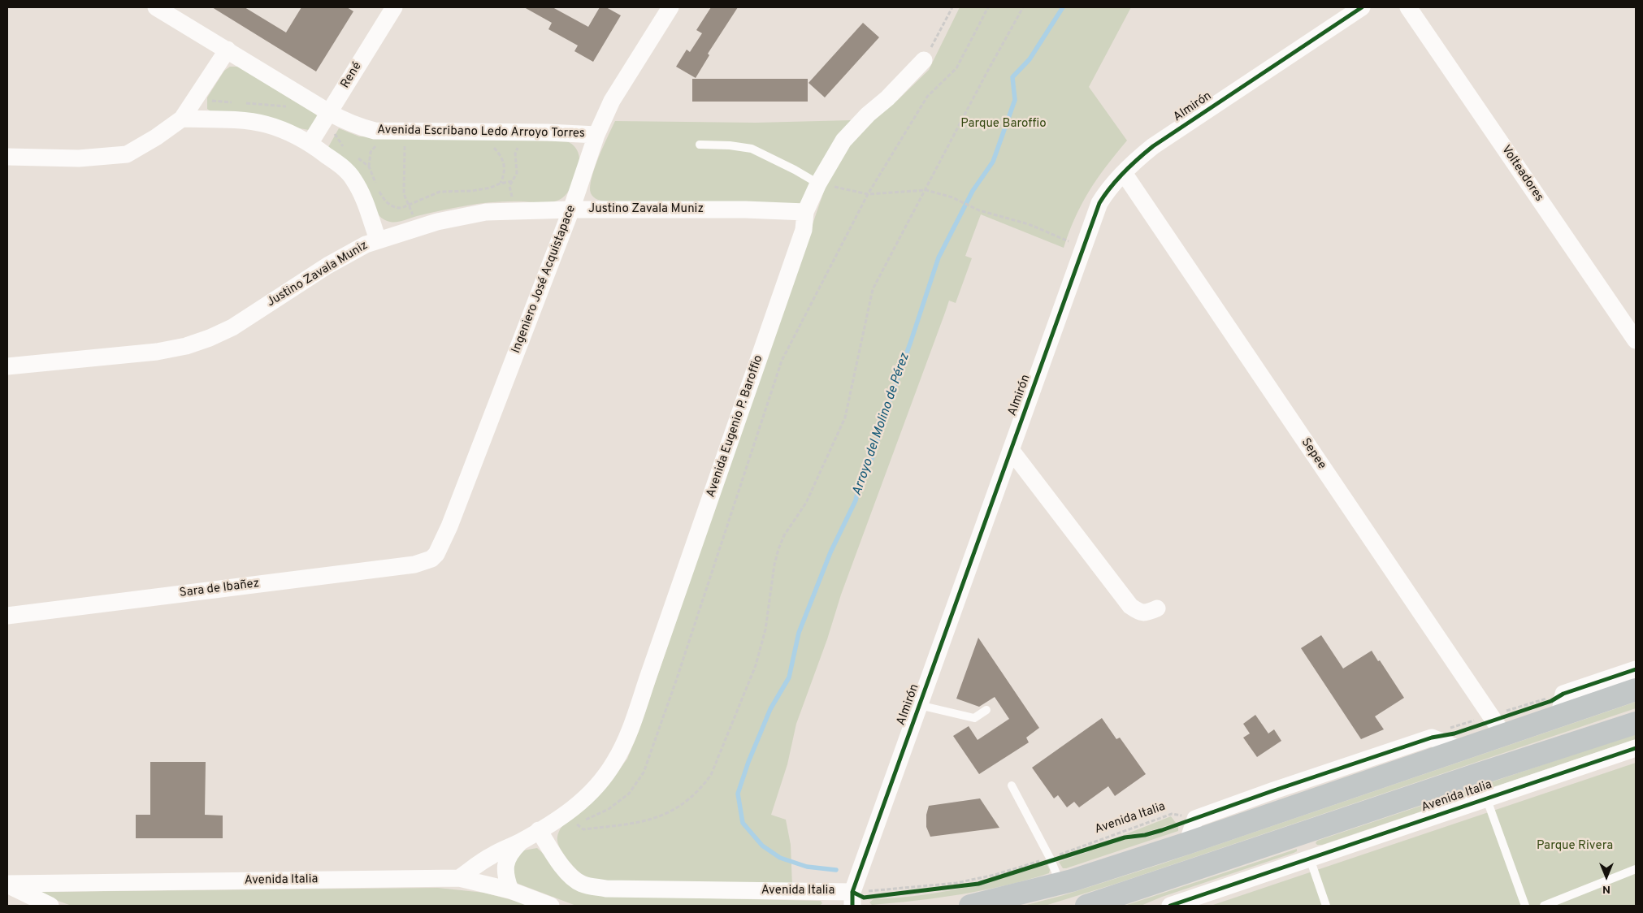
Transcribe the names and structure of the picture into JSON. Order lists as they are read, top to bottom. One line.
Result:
{"streets":{"main road":["Avenida Italia"],"street":["René","Almirón","Avenida Escribano Ledo Arroyo Torres","Volteadores","Justino Zavala Muniz","Ingeniero José Acquistapace","Avenida Eugenio P. Baroffio","Sepee","Sara de Ibañez"]},"crossings":[["René","Avenida Escribano Ledo Arroyo Torres"],["Almirón","Sepee"],["Almirón","Avenida Italia"],["Avenida Escribano Ledo Arroyo Torres","Ingeniero José Acquistapace"],["Justino Zavala Muniz","Ingeniero José Acquistapace"],["Justino Zavala Muniz","Avenida Eugenio P. Baroffio"],["Ingeniero José Acquistapace","Sara de Ibañez"],["Avenida Eugenio P. Baroffio","Avenida Italia"]],"water":["Arroyo del Molino de Pérez"],"parks":["Parque Baroffio","Parque Rivera"],"north":"bottom"}
